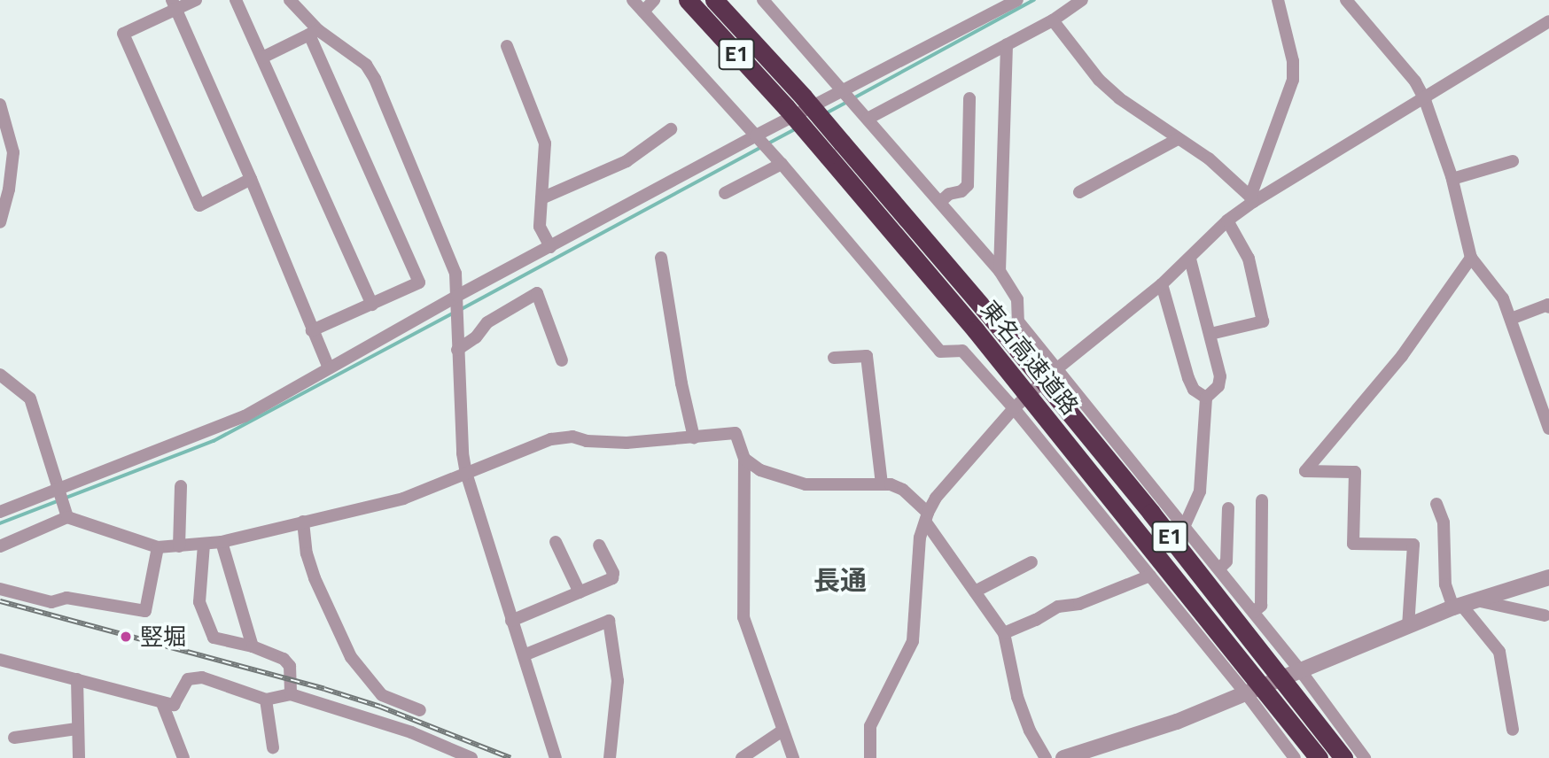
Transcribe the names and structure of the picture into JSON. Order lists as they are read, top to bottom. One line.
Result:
{"streets":{"highway":["E1","東名高速道路"]},"districts":["長通"],"places":["竪堀"]}
